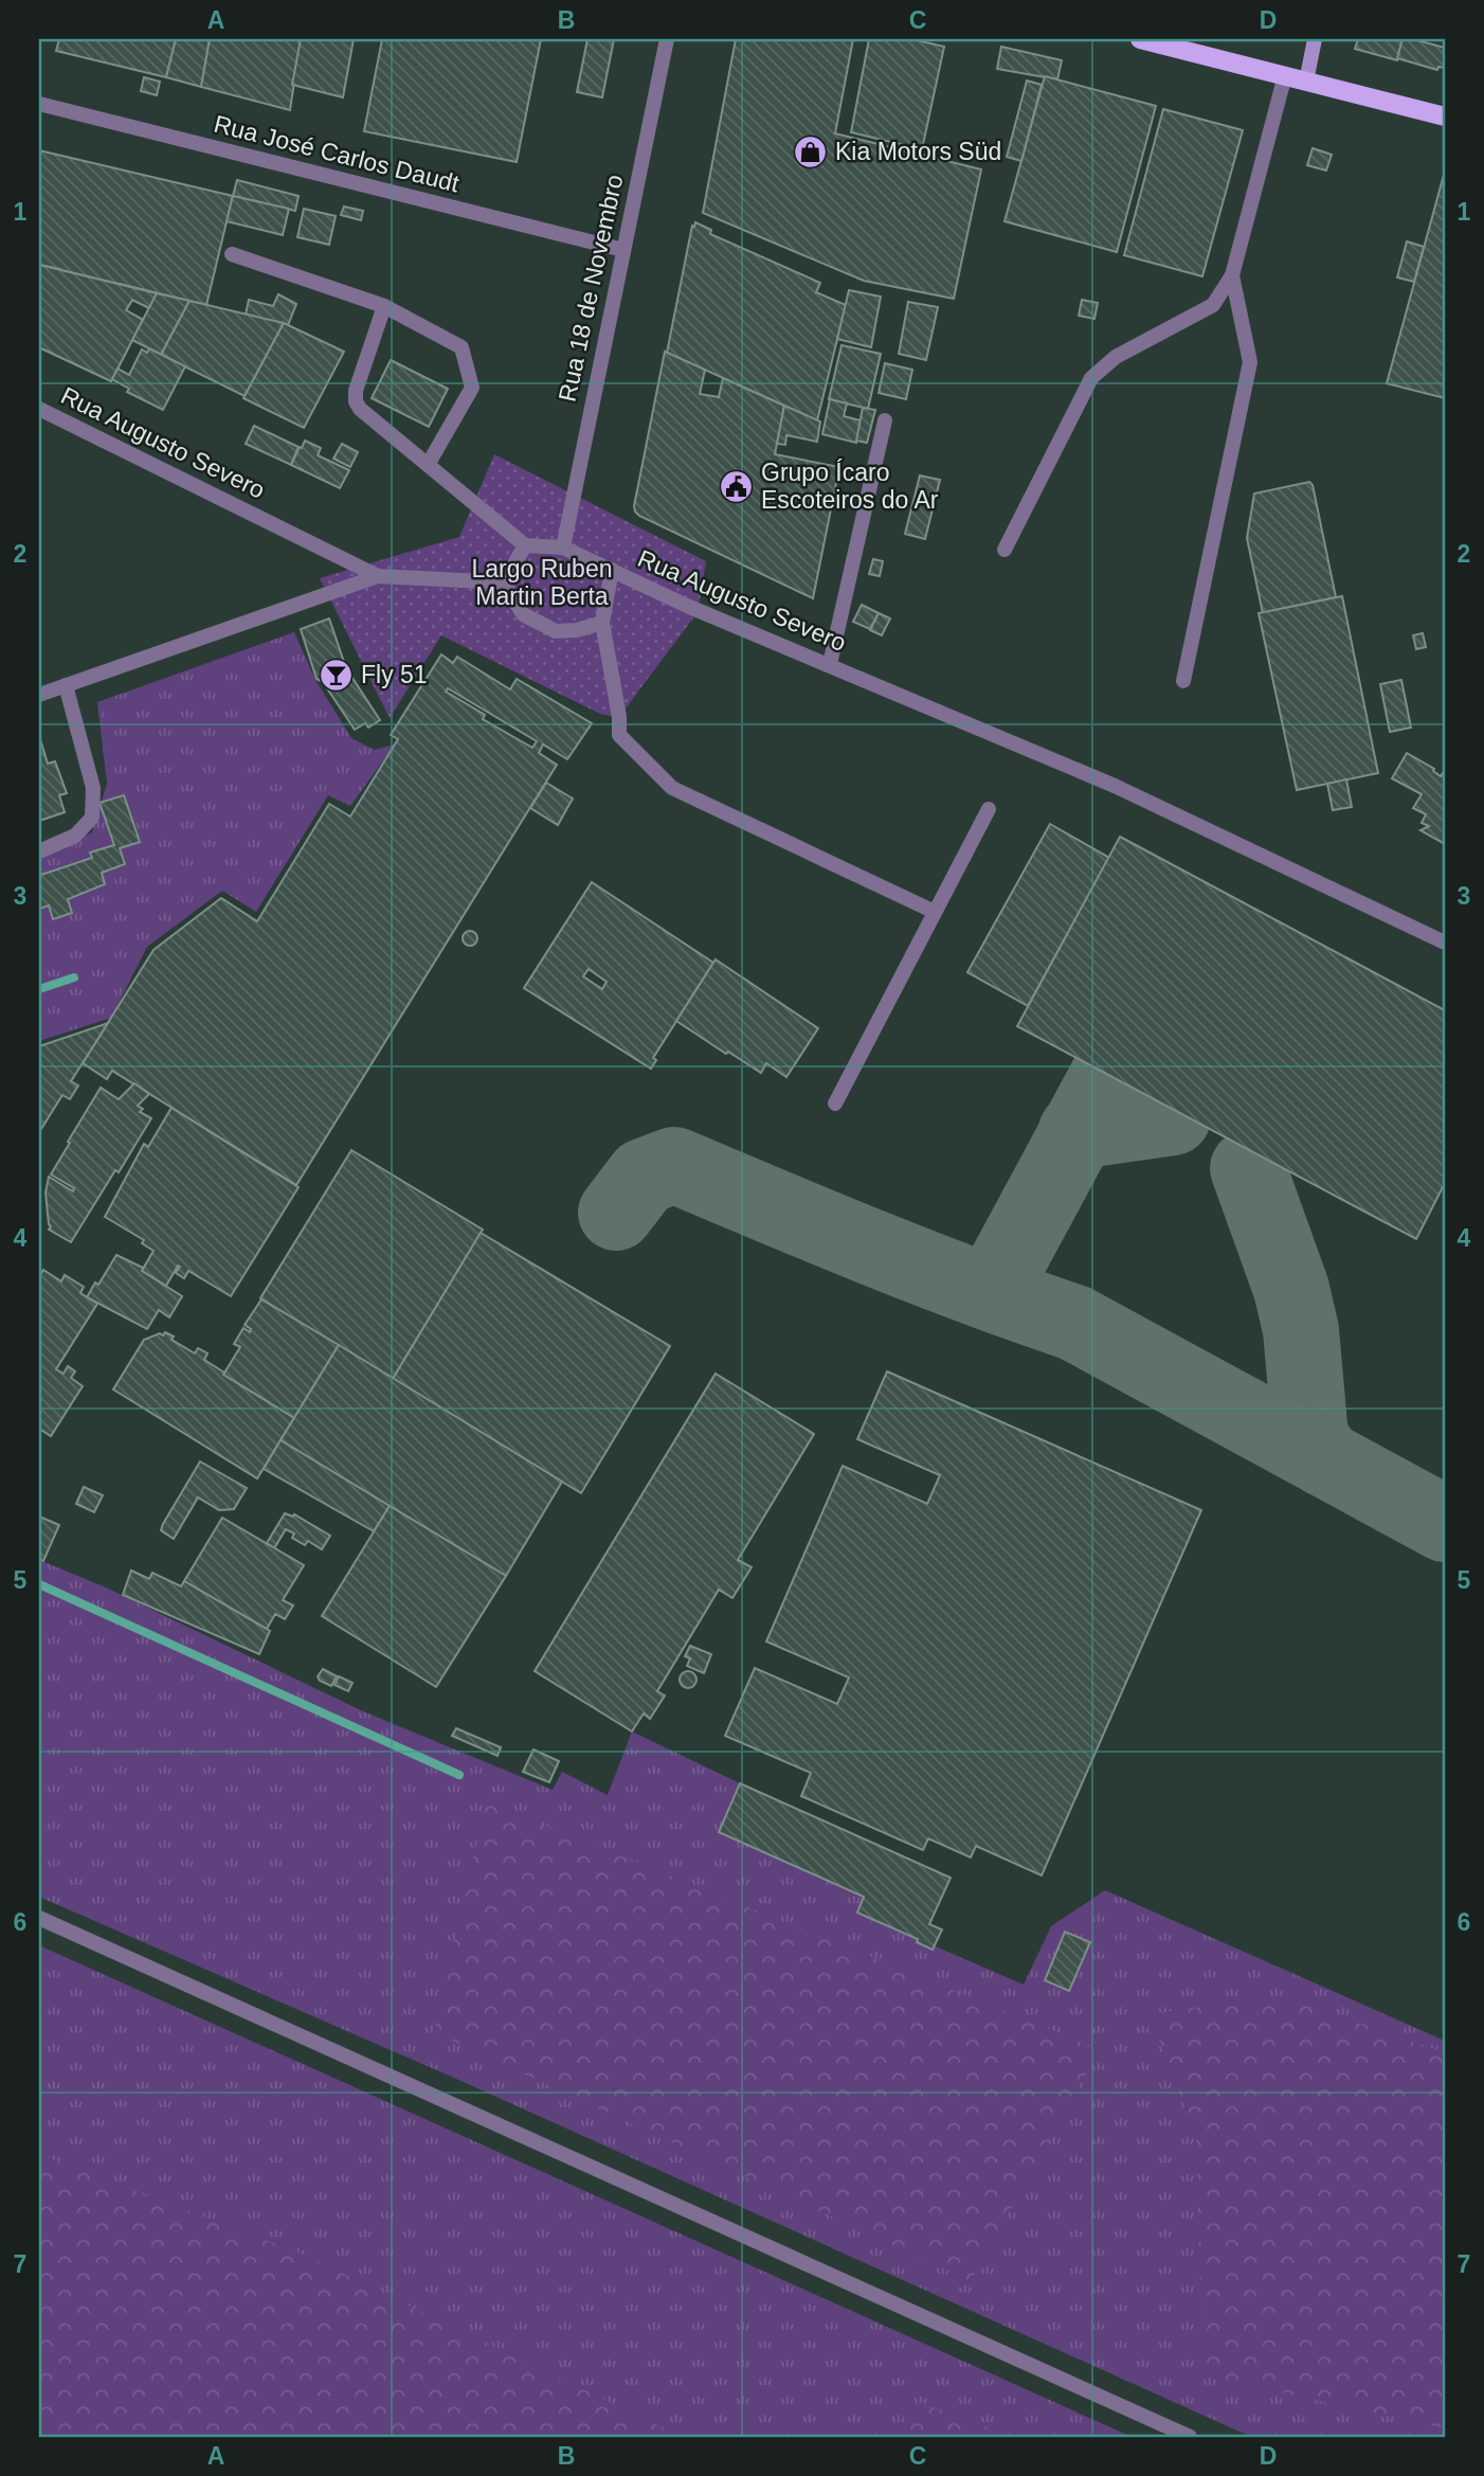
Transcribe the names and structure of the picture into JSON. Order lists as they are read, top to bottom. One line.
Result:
{"streets":{"street":["Rua José Carlos Daudt","Rua 18 de Novembro","Rua Augusto Severo"]},"crossings":[["Rua José Carlos Daudt","Rua 18 de Novembro"],["Rua 18 de Novembro","Rua Augusto Severo"]],"parks":["Largo Ruben Martin Berta"],"places":{"shop":["Kia Motors Süd"],"public building":["Grupo Ícaro Escoteiros do Ar"],"bar":["Fly 51"]},"grid":{"columns":["A","B","C","D"],"rows":["1","2","3","4","5","6","7"]}}
